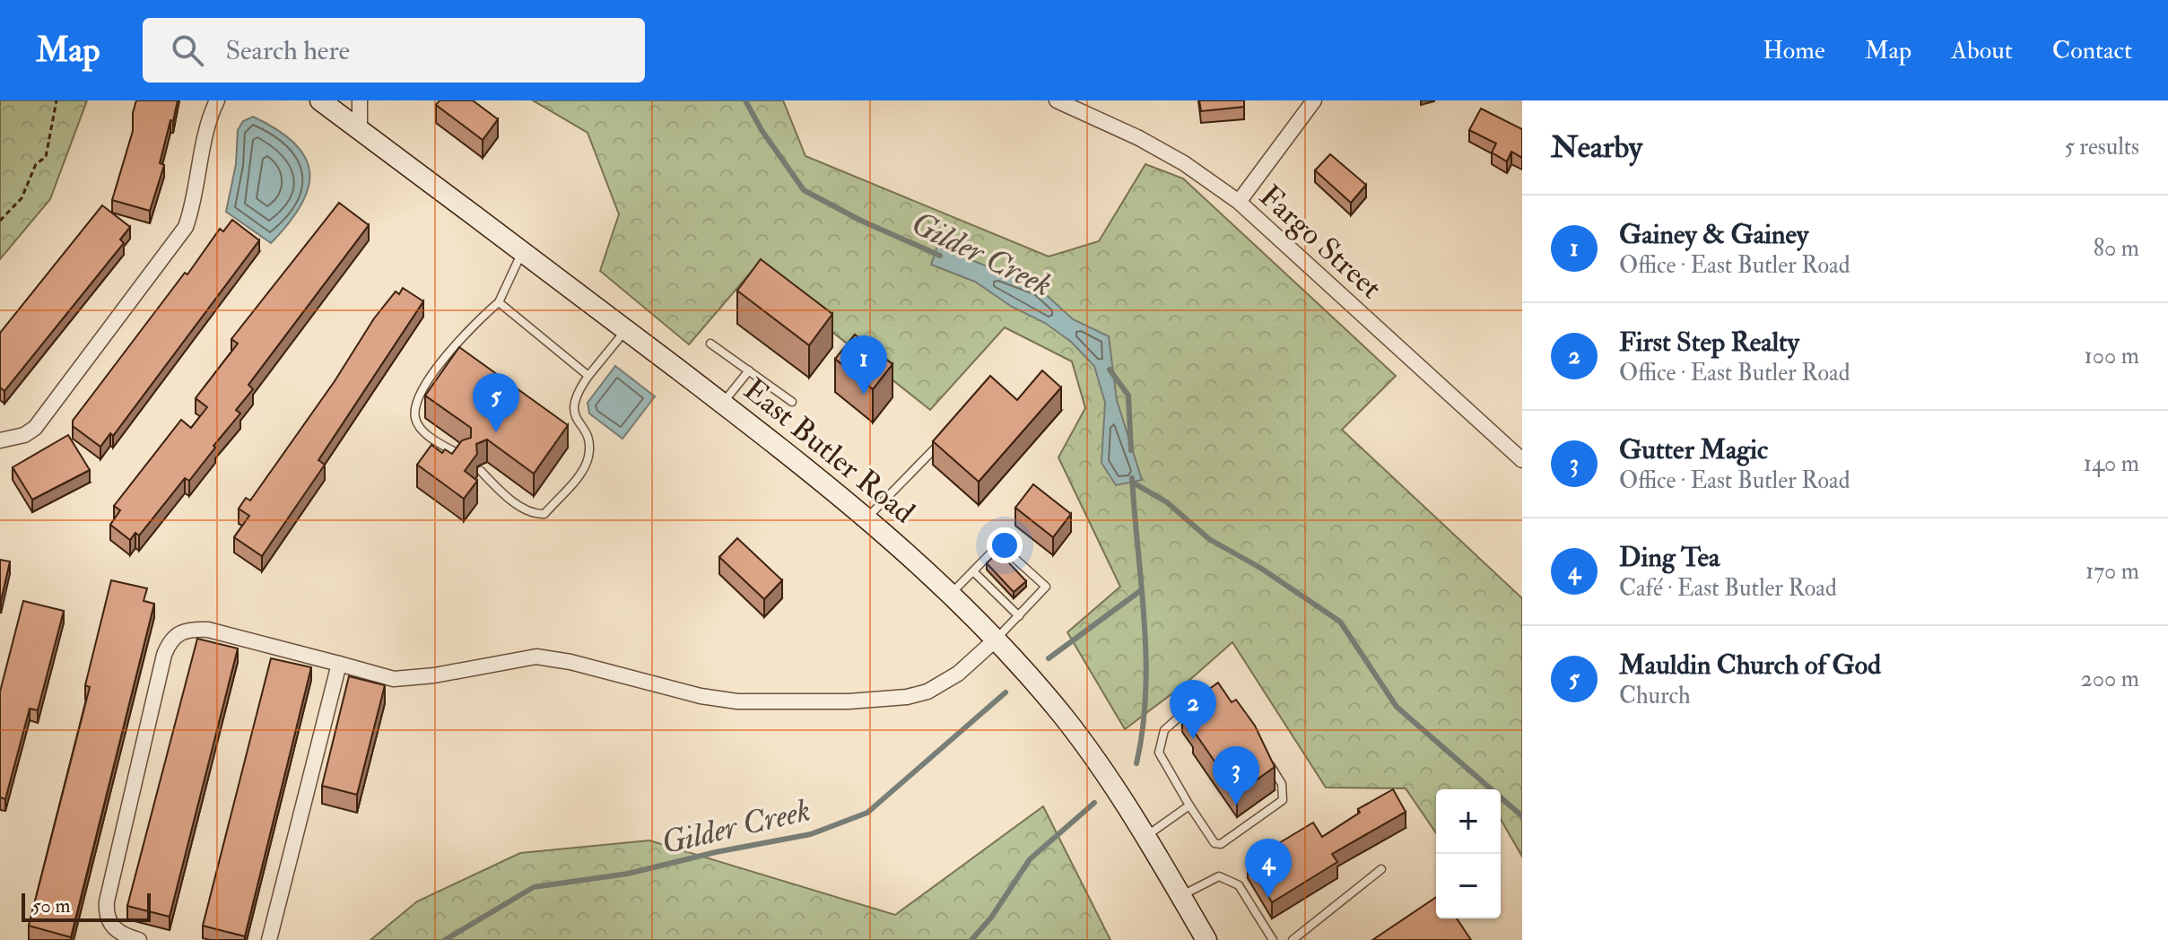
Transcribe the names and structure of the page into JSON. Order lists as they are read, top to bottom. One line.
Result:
{"streets":{"main road":["East Butler Road"],"street":["Fargo Street"]},"water":["Gilder Creek"],"scale_bar":"50 m","page":{"header":"Map","search":"Search here","nav":["Home","Map","About","Contact"],"heading":["Nearby","5 results"],"list":[{"mark":"1","name":"Gainey & Gainey","note":"Office · East Butler Road","value":"80 m"},{"mark":"2","name":"First Step Realty","note":"Office · East Butler Road","value":"100 m"},{"mark":"3","name":"Gutter Magic","note":"Office · East Butler Road","value":"140 m"},{"mark":"4","name":"Ding Tea","note":"Café · East Butler Road","value":"170 m"},{"mark":"5","name":"Mauldin Church of God","note":"Church","value":"200 m"}],"pins":["1","5","2","3","4"],"map_buttons":["+","−"],"scale":"50 m"}}
